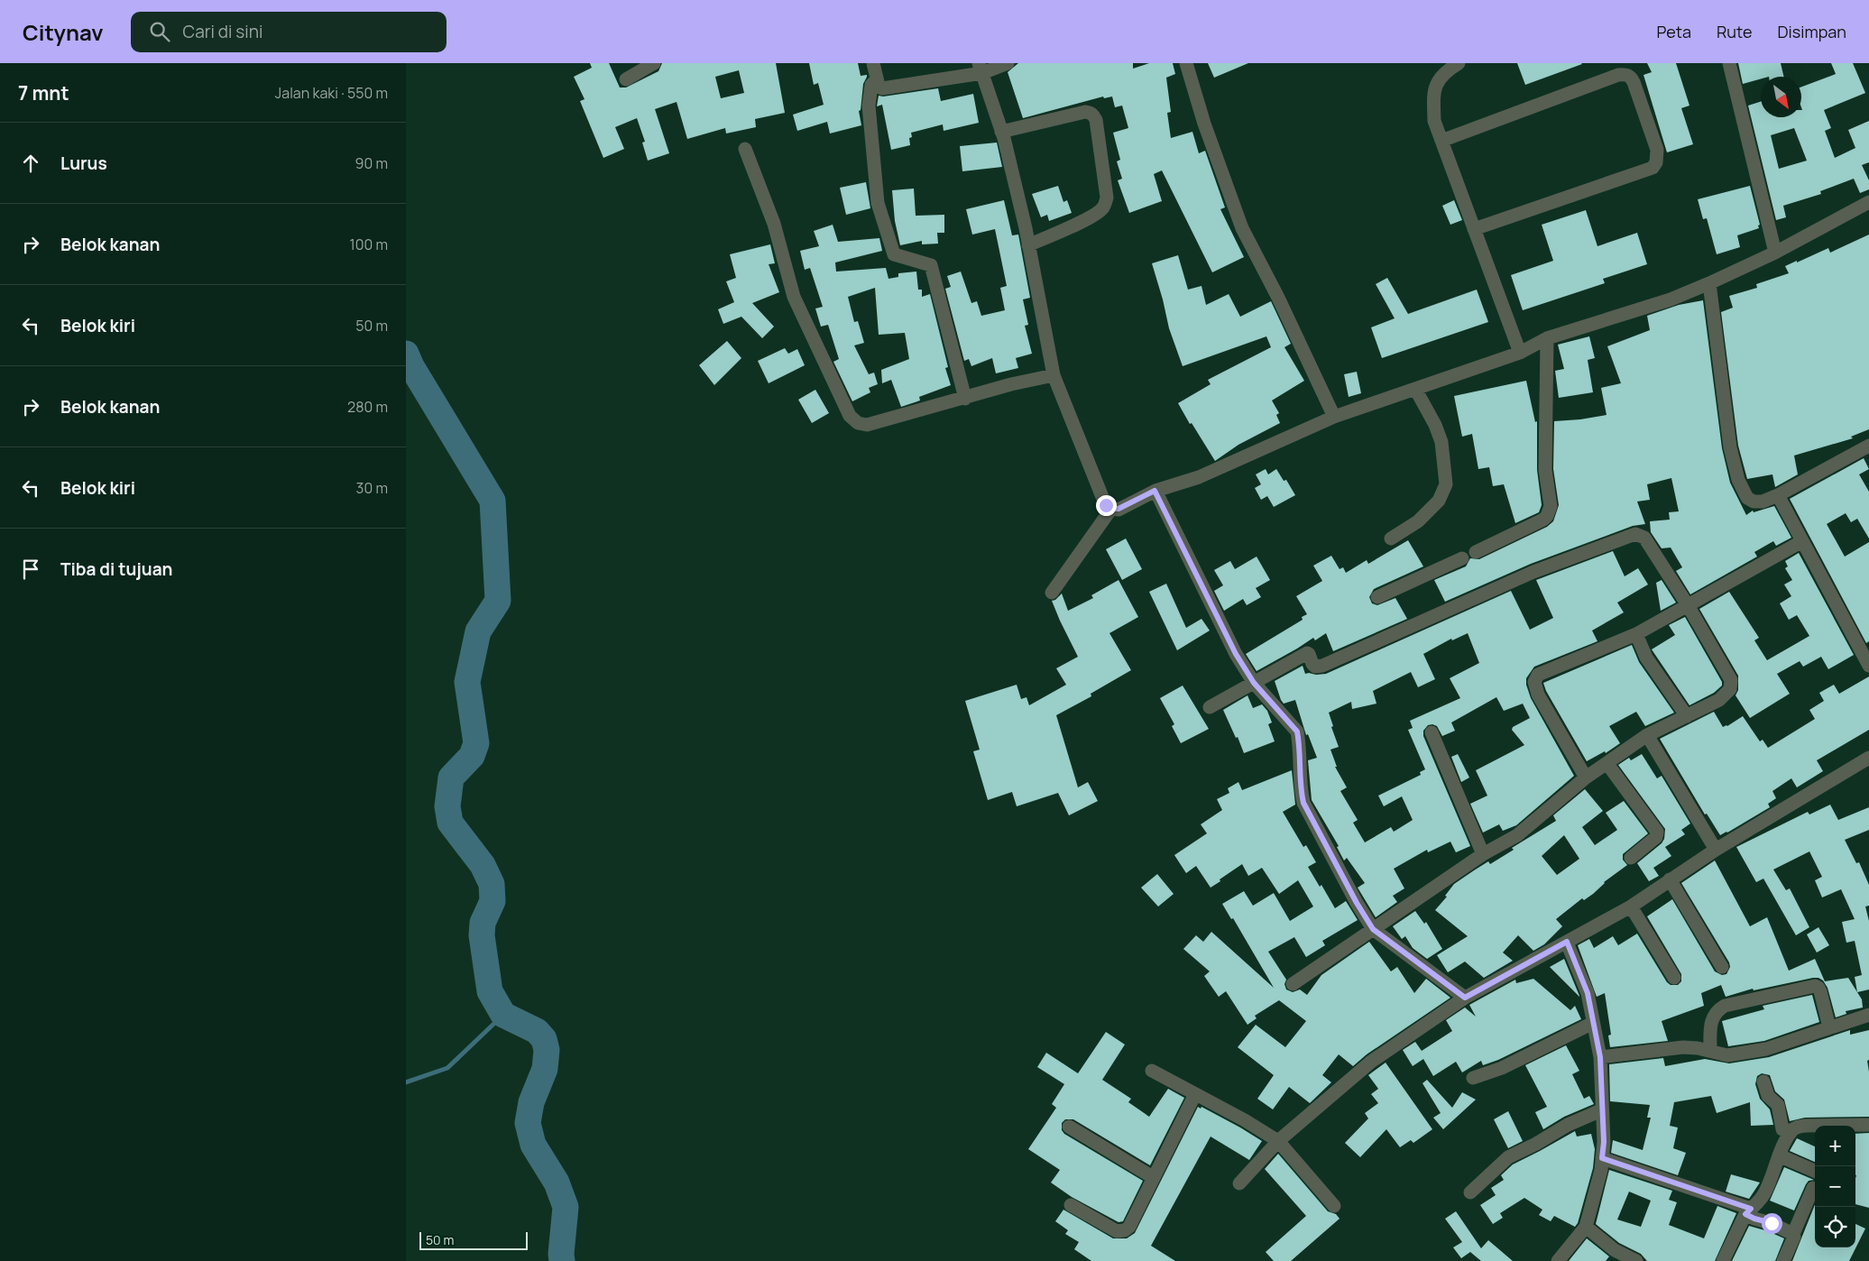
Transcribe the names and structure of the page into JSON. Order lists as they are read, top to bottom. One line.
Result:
{"scale_bar":"50 m","north":"bottom right","page":{"header":"Citynav","search":"Cari di sini","nav":["Peta","Rute","Disimpan"],"heading":["7 mnt","Jalan kaki · 550 m"],"list":[["Lurus","90 m"],["Belok kanan","100 m"],["Belok kiri","50 m"],["Belok kanan","280 m"],["Belok kiri","30 m"],"Tiba di tujuan"],"map_buttons":["+","−"],"scale":"50 m"}}
